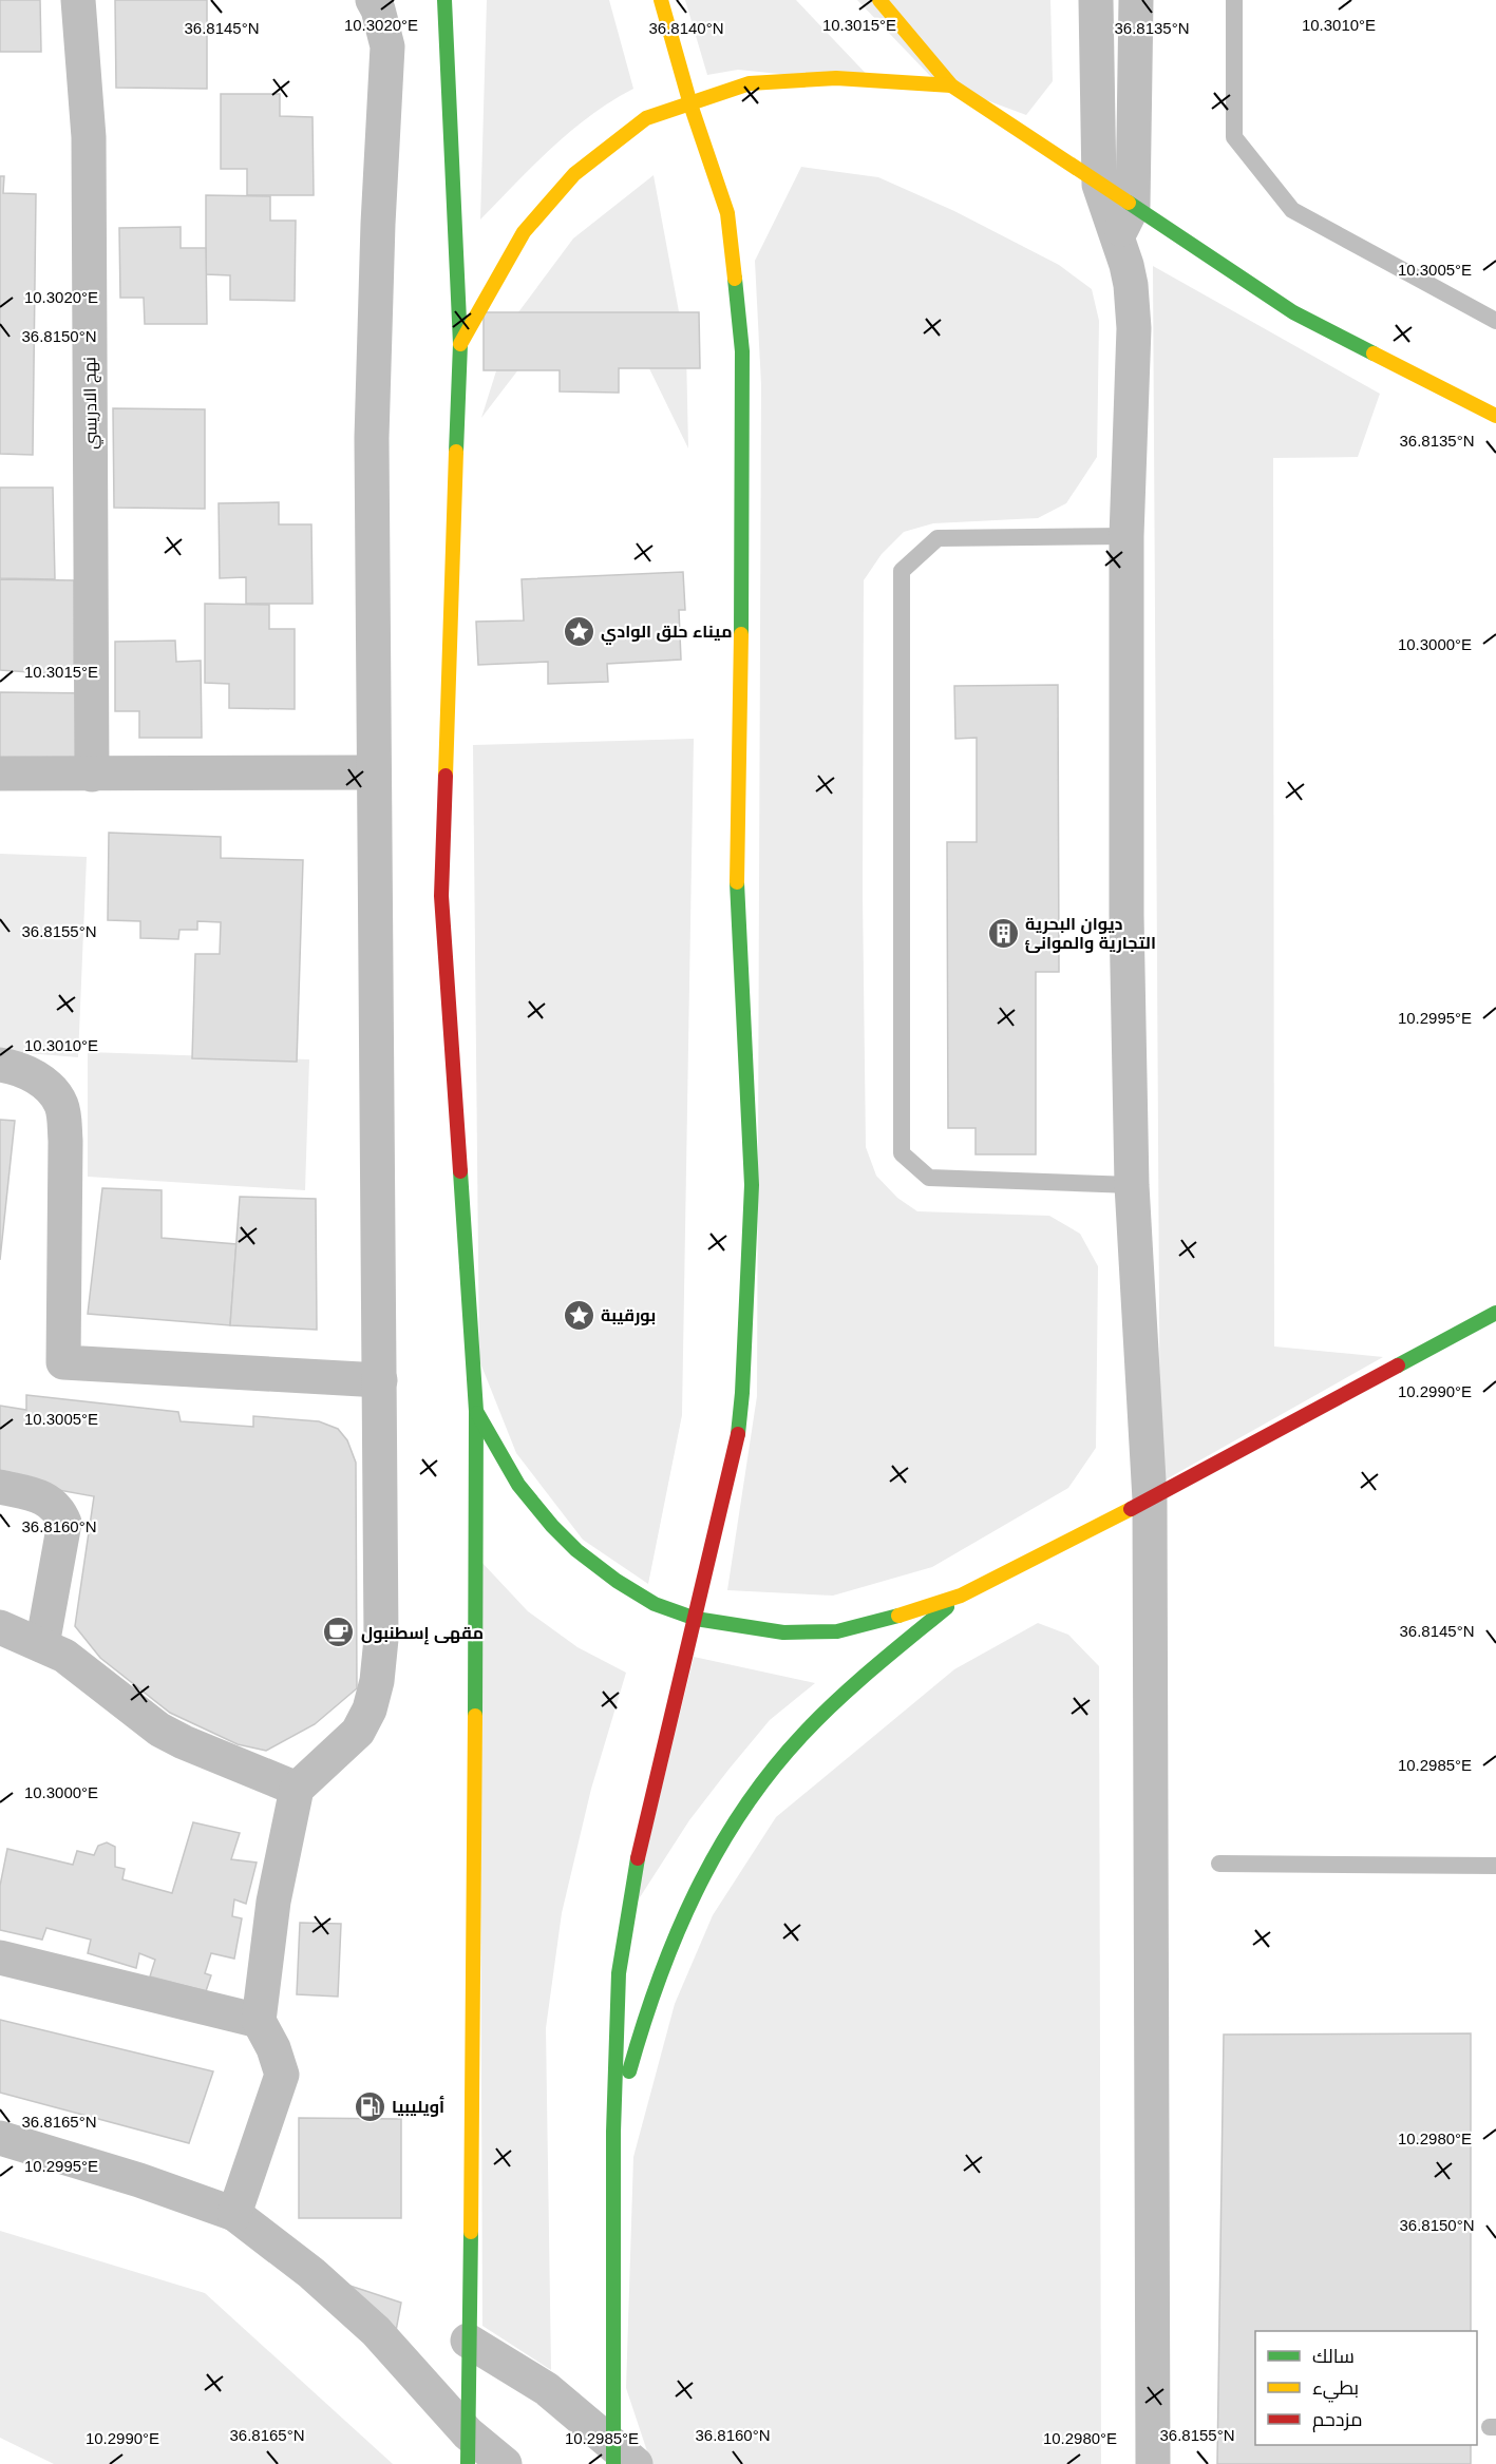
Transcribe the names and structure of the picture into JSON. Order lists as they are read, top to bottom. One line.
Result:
{"streets":{"street":["نهج الادريسي"]},"places":{"place":["ميناء حلق الوادي","بورقيبة"],"building":["ديوان البحرية التجارية والموانئ"],"cafe":["مقهى إسطنبول"],"fuel station":["أويليبيا"]},"legend":["سالك","بطيء","مزدحم"],"coordinates":["10.3020°E","10.3015°E","10.3010°E","36.8145°N","36.8140°N","36.8135°N","10.3005°E","36.8150°N","10.3000°E","36.8155°N","10.2995°E","10.2990°E","36.8160°N","10.2985°E","36.8165°N","10.2980°E"]}
